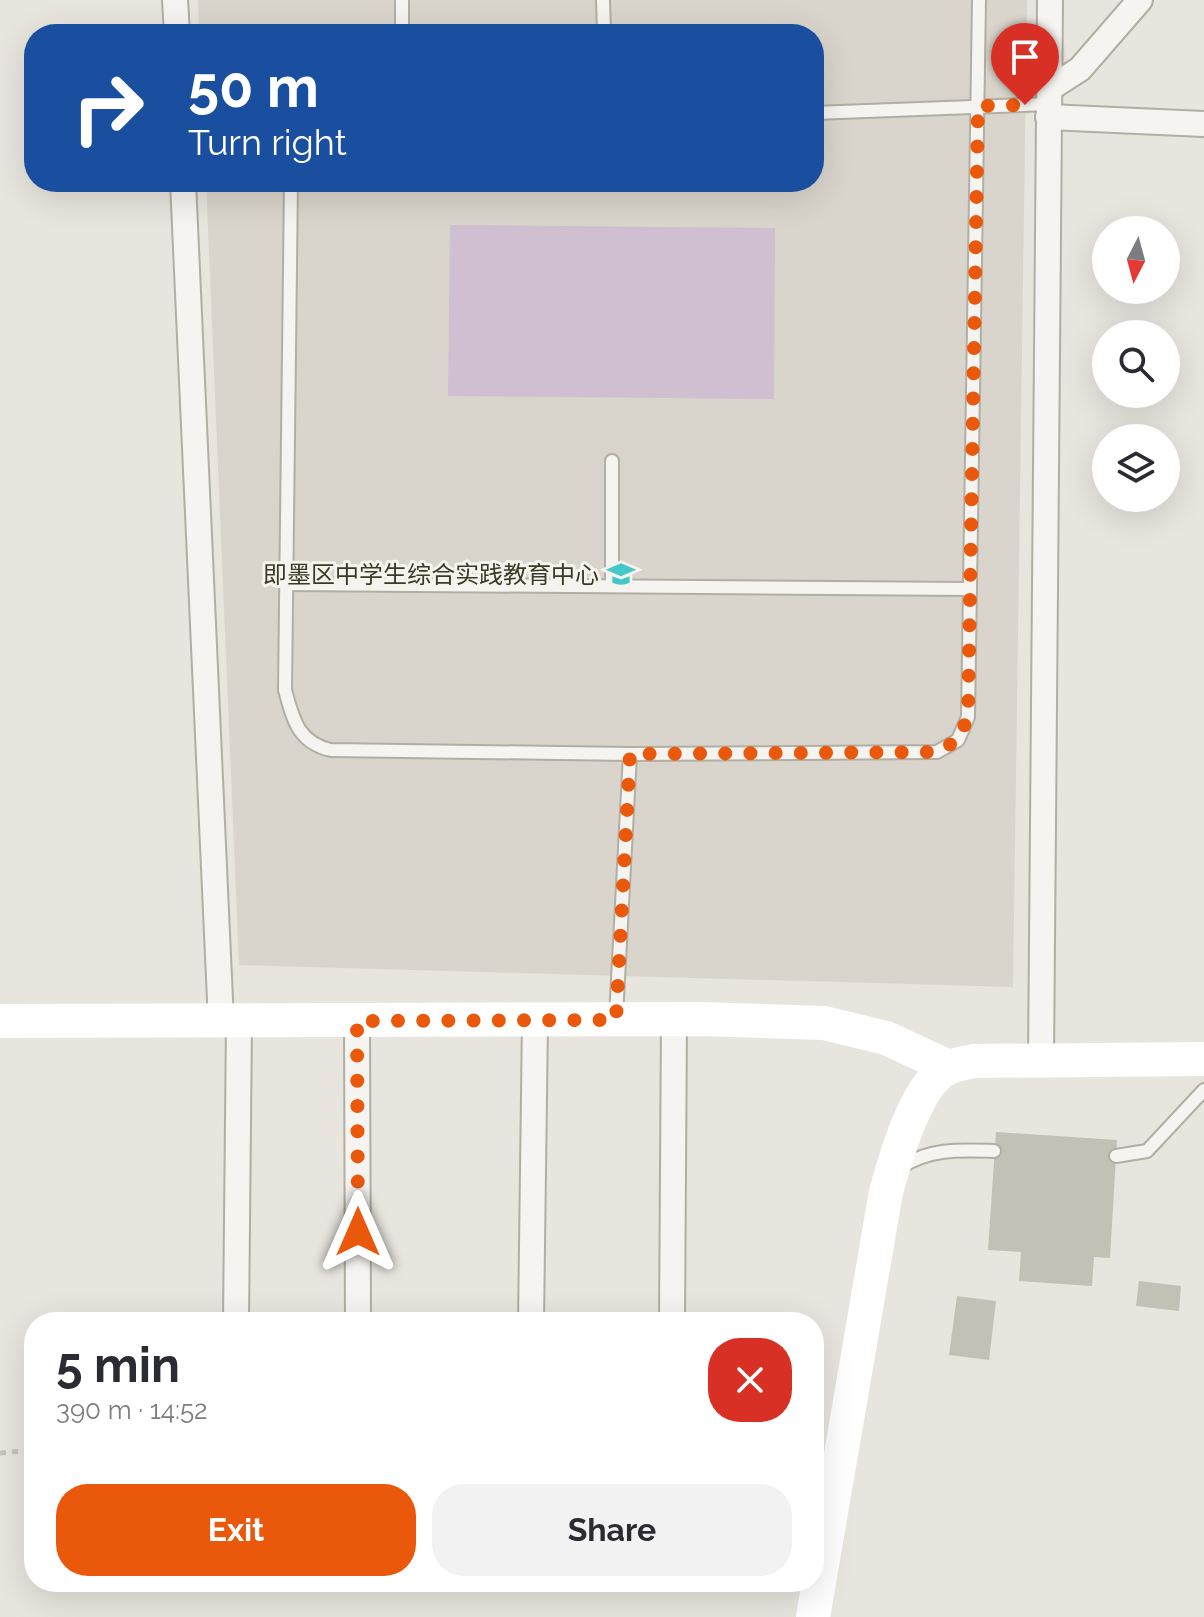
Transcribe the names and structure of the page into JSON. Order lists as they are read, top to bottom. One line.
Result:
{"places":{"school or university":["即墨区中学生综合实践教育中心"]},"north":"bottom","page":{"turn":["50 m","Turn right"],"heading":["5 min","390 m · 14:52"],"buttons":["Exit","Share"]}}
